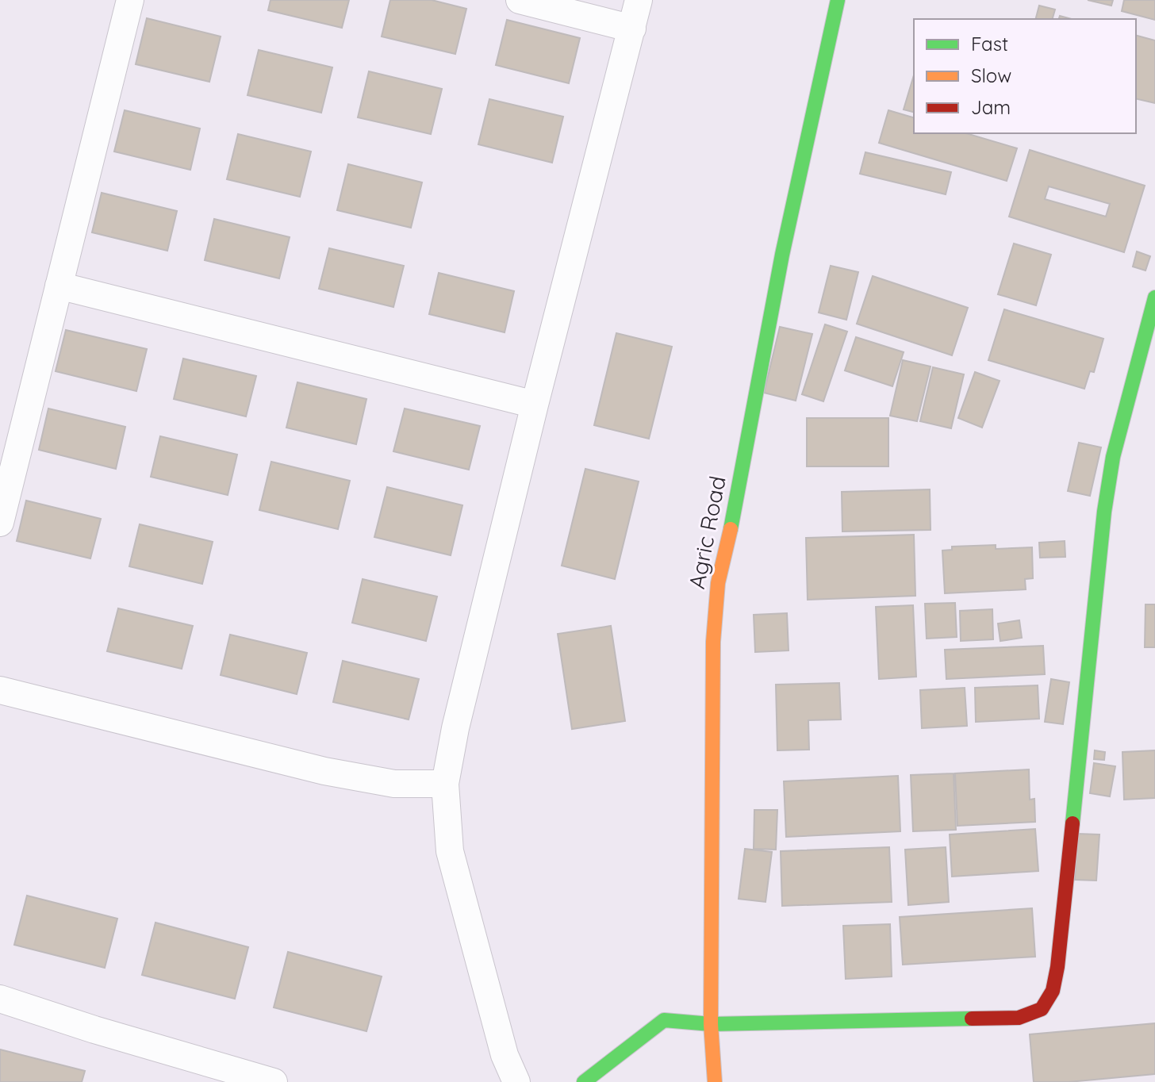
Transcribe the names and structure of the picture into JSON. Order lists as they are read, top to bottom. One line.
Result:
{"streets":{"street":["Agric Road"]},"legend":["Fast","Slow","Jam"]}
